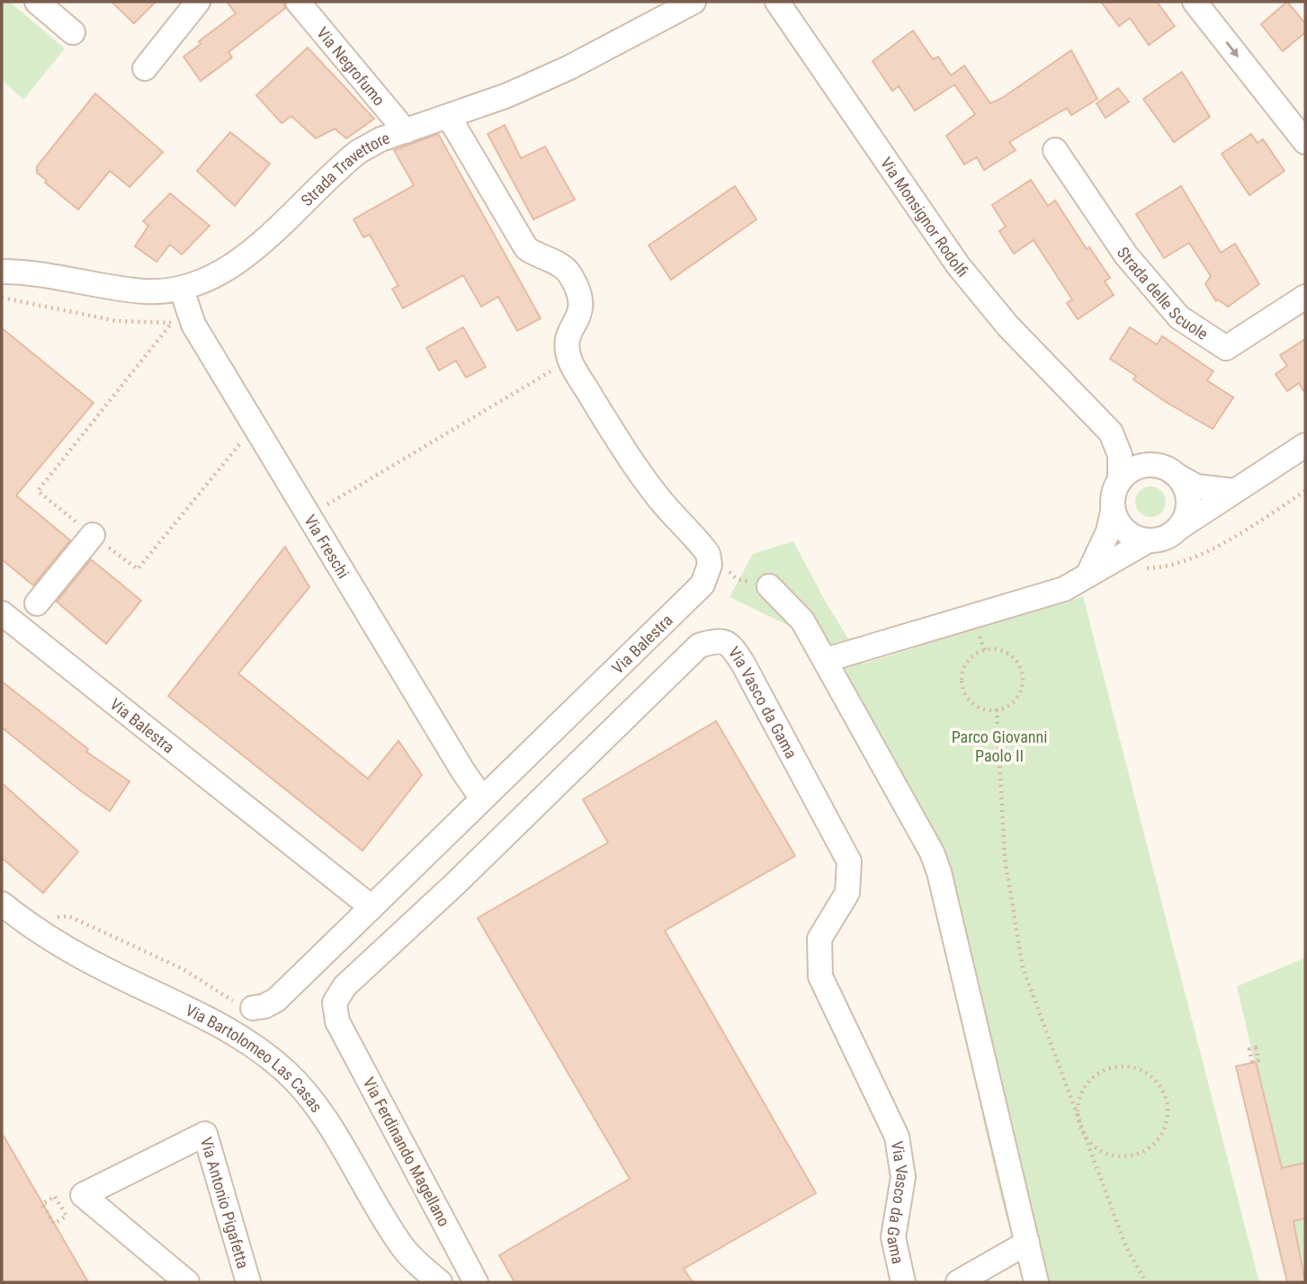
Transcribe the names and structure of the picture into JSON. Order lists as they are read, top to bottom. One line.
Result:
{"streets":{"street":["Via Negrofumo","Strada Travettore","Via Monsignor Rodolfi","Strada delle Scuole","Via Freschi","Via Balestra","Via Vasco da Gama","Via Bartolomeo Las Casas","Via Ferdinando Magellano","Via Antonio Pigafetta"]},"crossings":[["Via Negrofumo","Strada Travettore"],["Strada Travettore","Via Freschi"],["Via Freschi","Via Balestra"],["Via Vasco da Gama","Via Ferdinando Magellano"]],"parks":["Parco Giovanni Paolo II"]}
